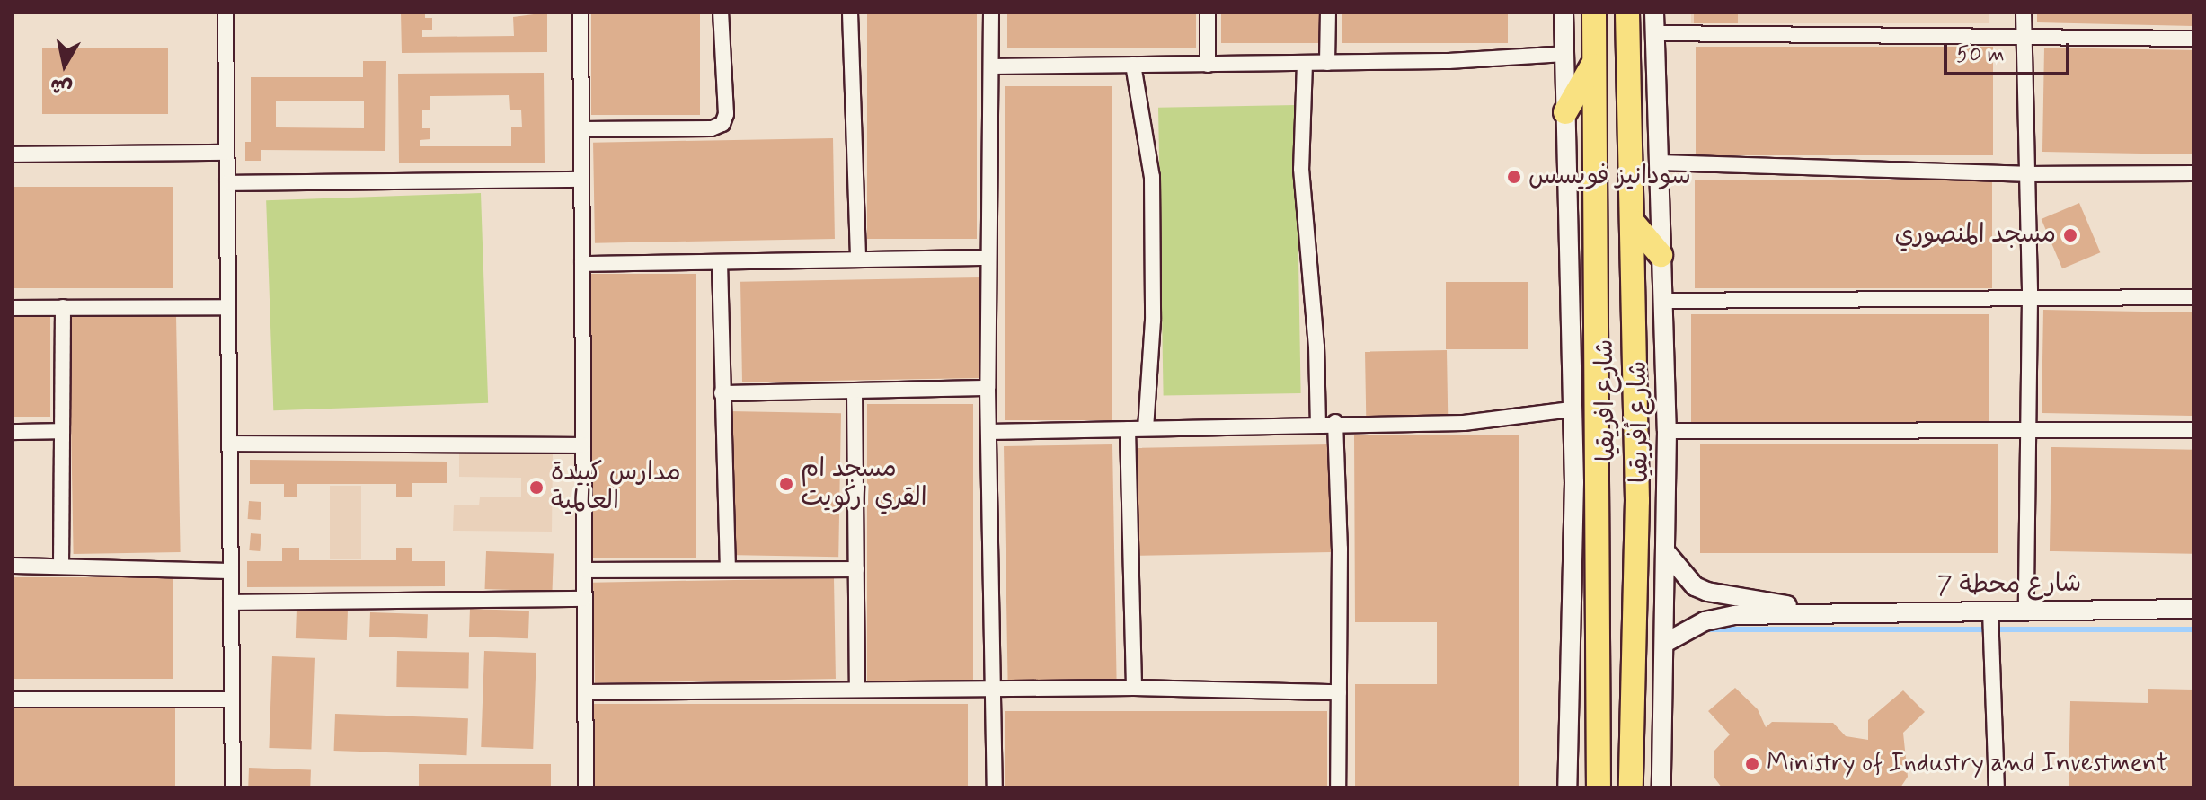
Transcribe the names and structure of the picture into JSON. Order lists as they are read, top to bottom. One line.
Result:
{"streets":{"highway":["شارع افريقيا"],"street":["شارع أفريقيا","شارع محطة 7"]},"places":["سودانيز فويسس","مسجد المنصوري","مسجد ام القري اركويت","مدارس كبيدة العالمية","Ministry of Industry and Investment"],"scale_bar":"50 m","north":"bottom"}
